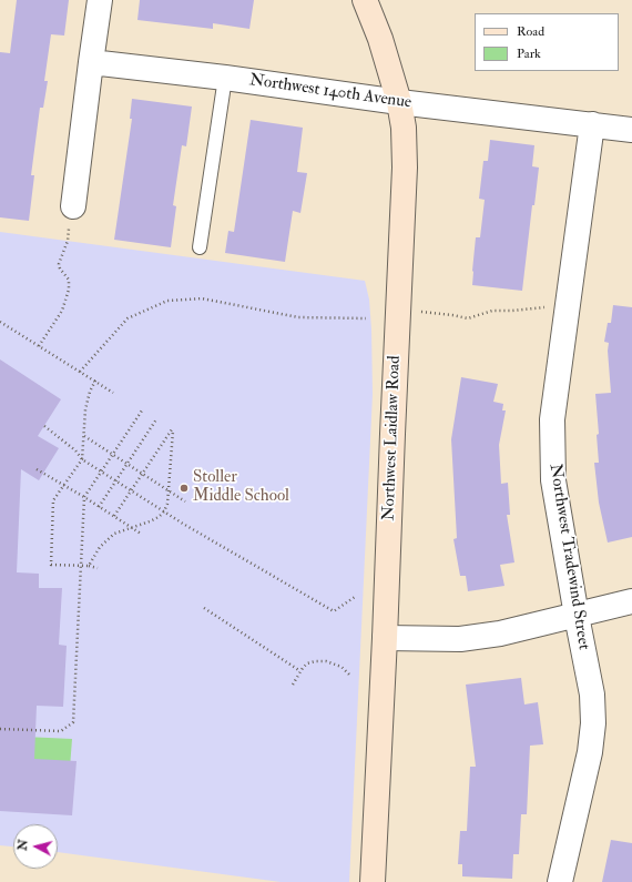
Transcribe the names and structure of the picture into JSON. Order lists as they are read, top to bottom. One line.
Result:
{"streets":{"main road":["Northwest Laidlaw Road"],"street":["Northwest 140th Avenue","Northwest Tradewind Street"]},"crossings":[["Northwest 140th Avenue","Northwest Laidlaw Road"],["Northwest 140th Avenue","Northwest Tradewind Street"]],"places":["Stoller Middle School"],"legend":["Road","Park"],"north":"left"}
